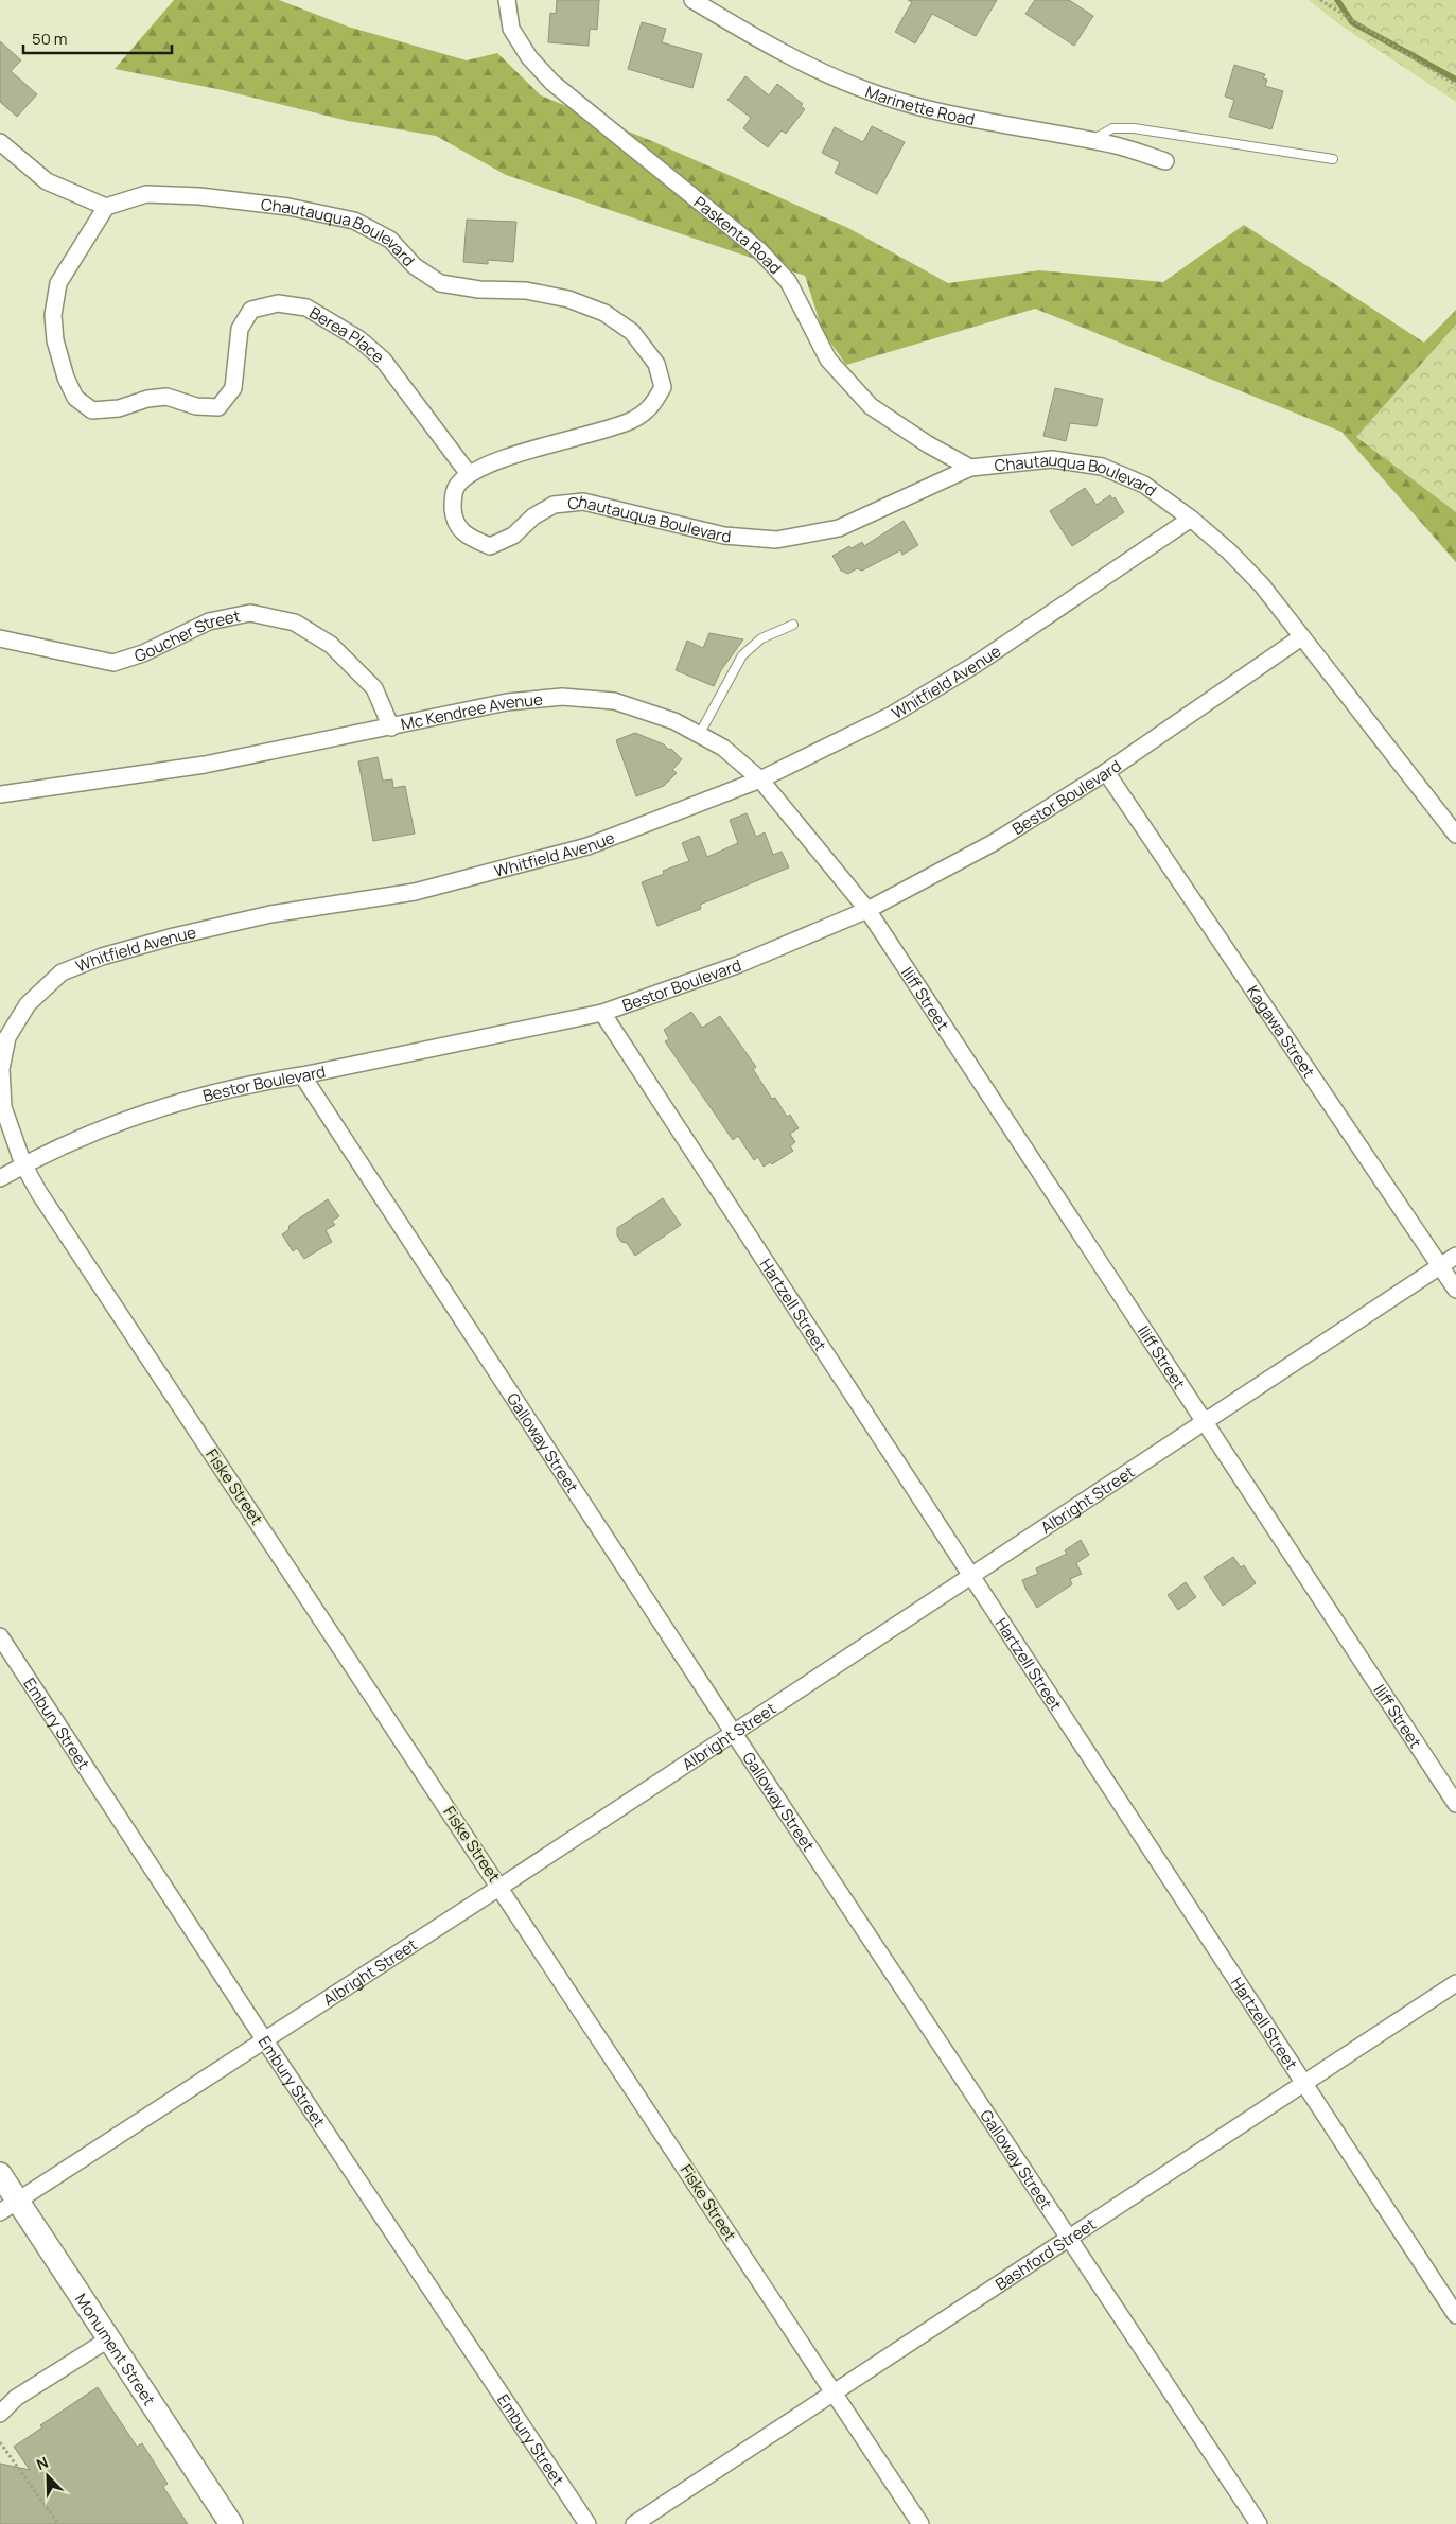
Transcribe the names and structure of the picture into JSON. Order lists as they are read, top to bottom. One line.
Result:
{"streets":{"street":["Marinette Road","Chautauqua Boulevard","Paskenta Road","Berea Place","Goucher Street","Whitfield Avenue","Mc Kendree Avenue","Bestor Boulevard","Iliff Street","Kagawa Street","Hartzell Street","Galloway Street","Fiske Street","Albright Street","Embury Street","Bashford Street","Monument Street"]},"crossings":[["Chautauqua Boulevard","Paskenta Road"],["Chautauqua Boulevard","Berea Place"],["Chautauqua Boulevard","Whitfield Avenue"],["Chautauqua Boulevard","Bestor Boulevard"],["Goucher Street","Mc Kendree Avenue"],["Whitfield Avenue","Mc Kendree Avenue"],["Whitfield Avenue","Bestor Boulevard"],["Whitfield Avenue","Fiske Street"],["Mc Kendree Avenue","Bestor Boulevard"],["Mc Kendree Avenue","Iliff Street"],["Bestor Boulevard","Iliff Street"],["Bestor Boulevard","Kagawa Street"],["Bestor Boulevard","Hartzell Street"],["Bestor Boulevard","Galloway Street"],["Bestor Boulevard","Fiske Street"],["Iliff Street","Albright Street"],["Kagawa Street","Albright Street"],["Hartzell Street","Albright Street"],["Hartzell Street","Bashford Street"],["Galloway Street","Albright Street"],["Galloway Street","Bashford Street"],["Fiske Street","Albright Street"],["Fiske Street","Bashford Street"],["Albright Street","Embury Street"],["Albright Street","Monument Street"]],"scale_bar":"50 m","north":"top left"}
